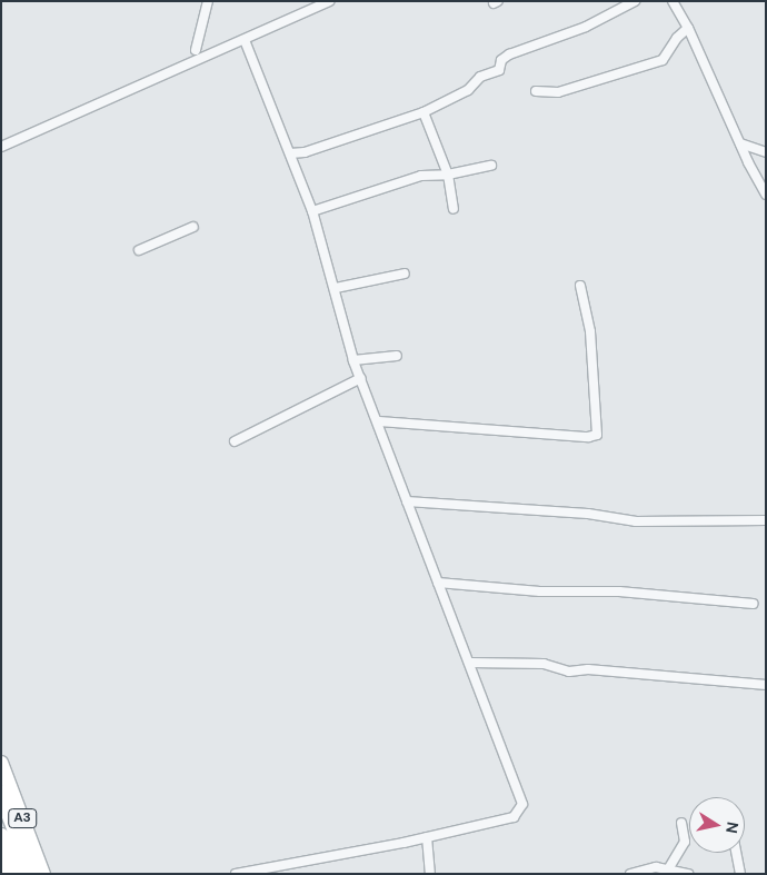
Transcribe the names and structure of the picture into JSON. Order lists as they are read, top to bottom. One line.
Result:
{"streets":{"highway":["A3"]},"north":"right"}
